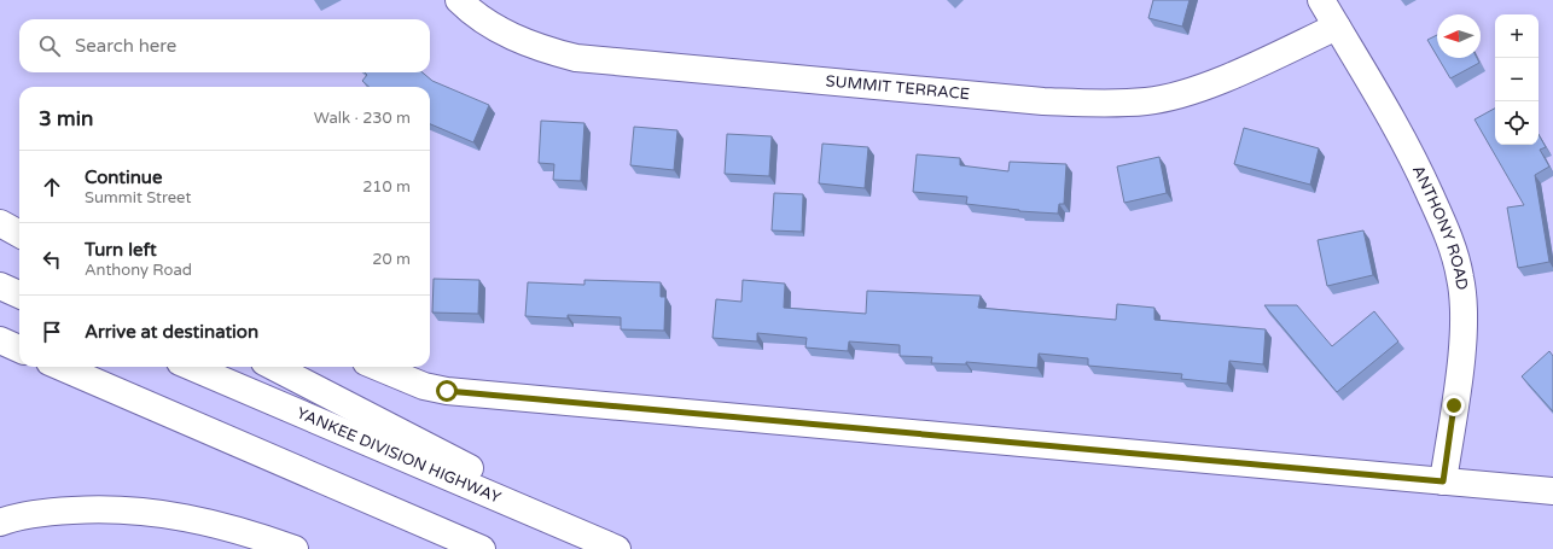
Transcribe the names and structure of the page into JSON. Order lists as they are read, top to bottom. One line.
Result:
{"streets":{"main road":["SUMMIT TERRACE","ANTHONY ROAD","YANKEE DIVISION HIGHWAY"]},"crossings":[["SUMMIT TERRACE","ANTHONY ROAD"]],"north":"left","page":{"map_buttons":["+","−"],"search":"Search here","heading":["3 min","Walk · 230 m"],"list":[["Continue","Summit Street","210 m"],["Turn left","Anthony Road","20 m"],"Arrive at destination"]}}
